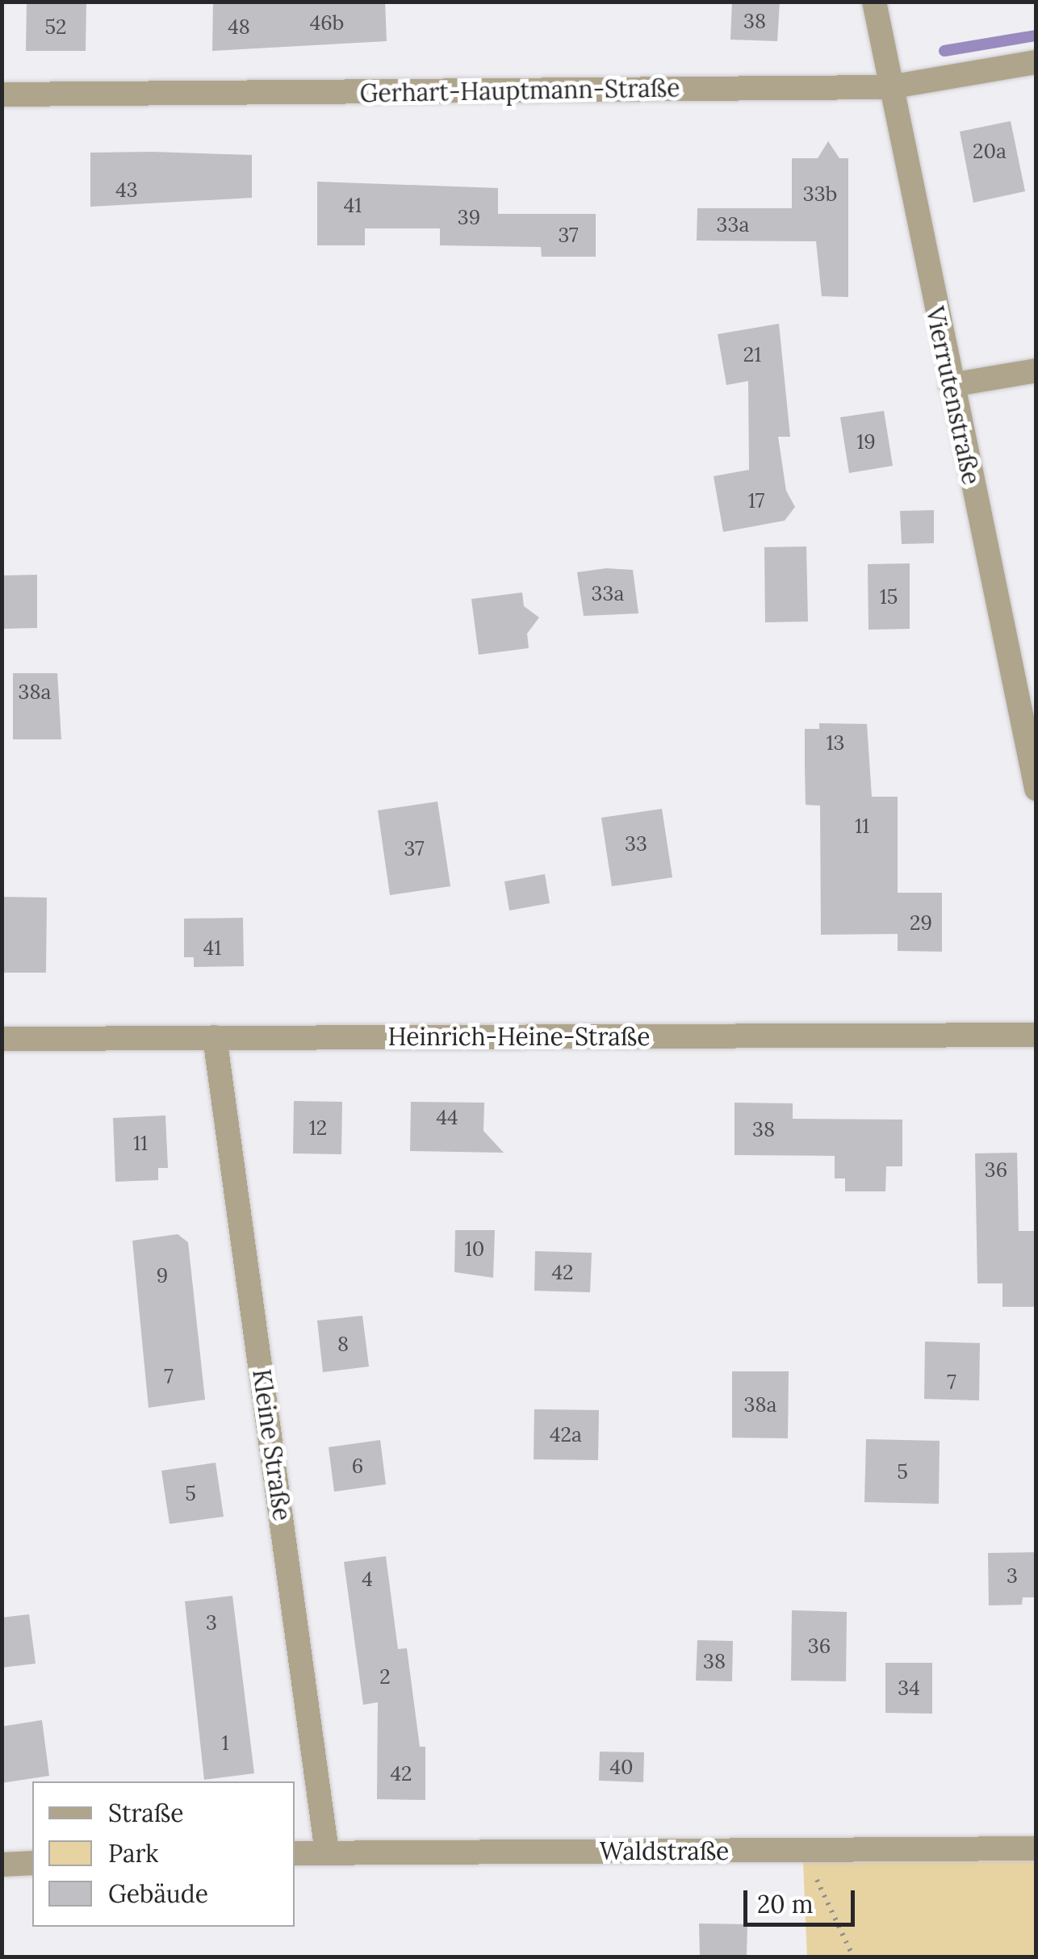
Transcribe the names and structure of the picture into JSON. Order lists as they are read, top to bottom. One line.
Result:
{"streets":{"street":["Gerhart-Hauptmann-Straße","Vierrutenstraße","Heinrich-Heine-Straße","Kleine Straße","Waldstraße"]},"crossings":[["Gerhart-Hauptmann-Straße","Vierrutenstraße"],["Heinrich-Heine-Straße","Kleine Straße"],["Kleine Straße","Waldstraße"]],"house_numbers":["38","46b","52","48","20a","43","33b","41","39","33a","37","21","19","17","33a","15","38a","13","11","33","37","29","41","44","12","38","11","36","10","42","9","8","7","7","38a","42a","6","5","5","3","4","3","36","38","2","34","1","40","42"],"legend":["Straße","Park","Gebäude"],"scale_bar":"20 m"}
